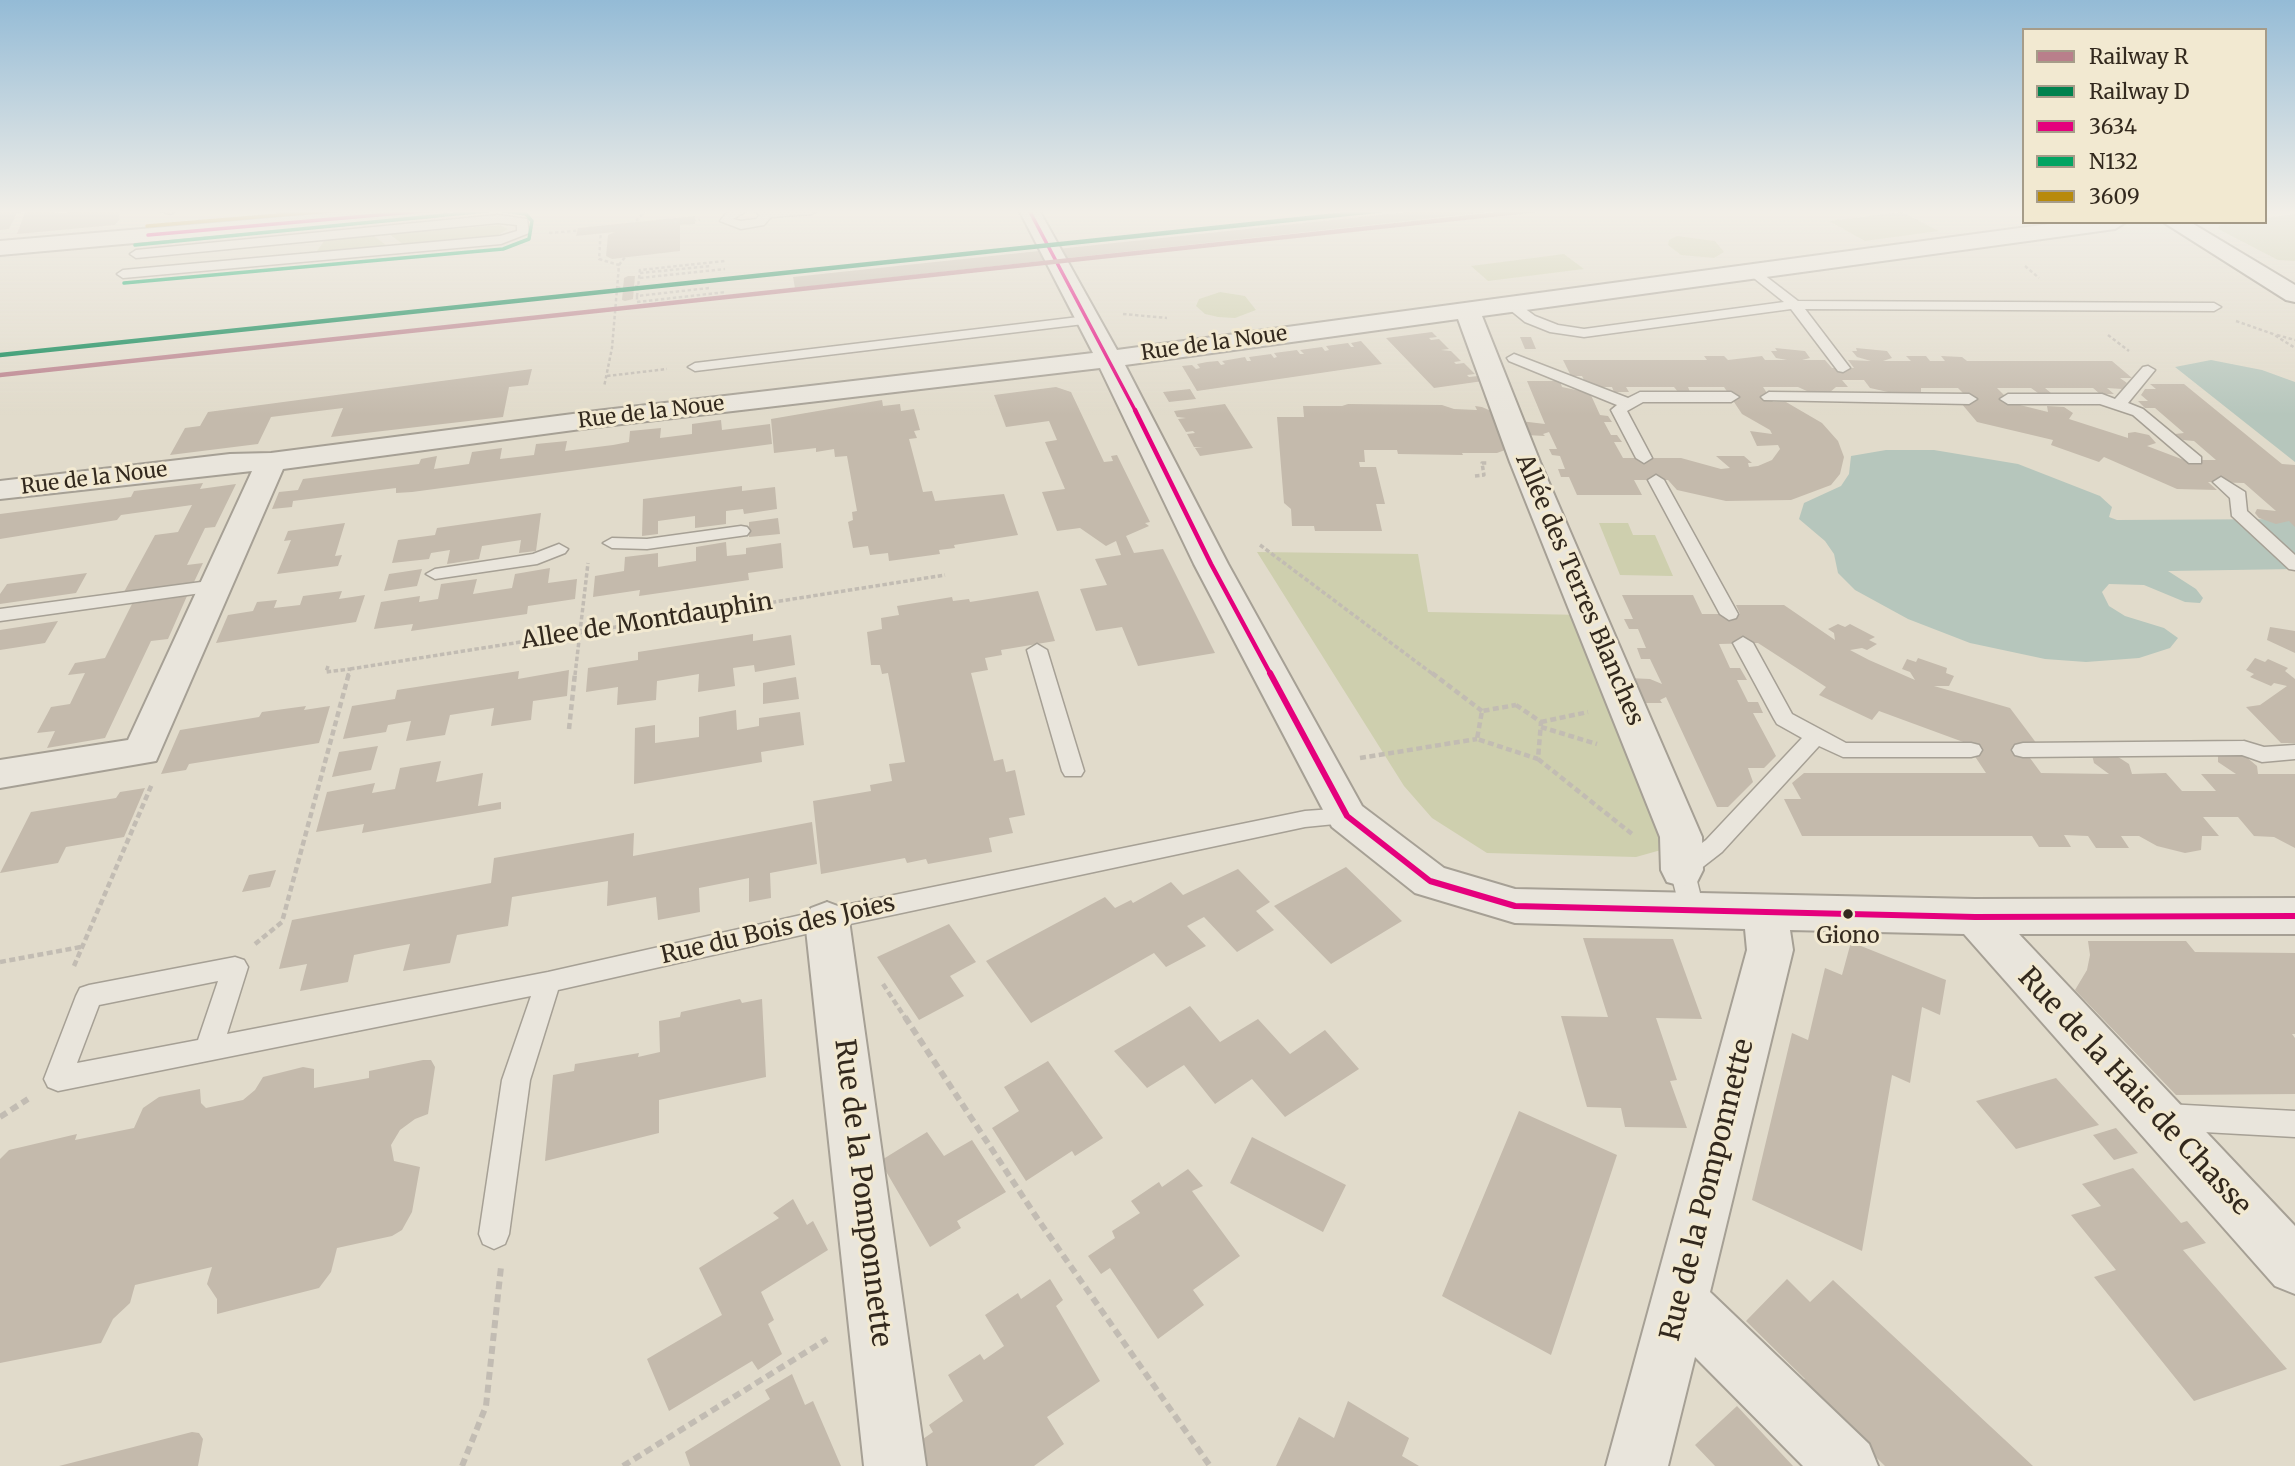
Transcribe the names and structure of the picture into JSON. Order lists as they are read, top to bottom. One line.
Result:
{"streets":{"street":["Rue de la Noue","Allée des Terres Blanches","Rue de la Haie de Chasse","Rue de la Pomponnette"],"lane":["Rue du Bois des Joies"],"path":["Allee de Montdauphin"]},"crossings":[["Rue de la Noue","Allée des Terres Blanches"],["Rue du Bois des Joies","Rue de la Pomponnette"]],"places":["Giono"],"lines":["rail line R","rail line D","transit line 3634","transit line N132"],"legend":["Railway R","Railway D","3634","N132","3609"]}
